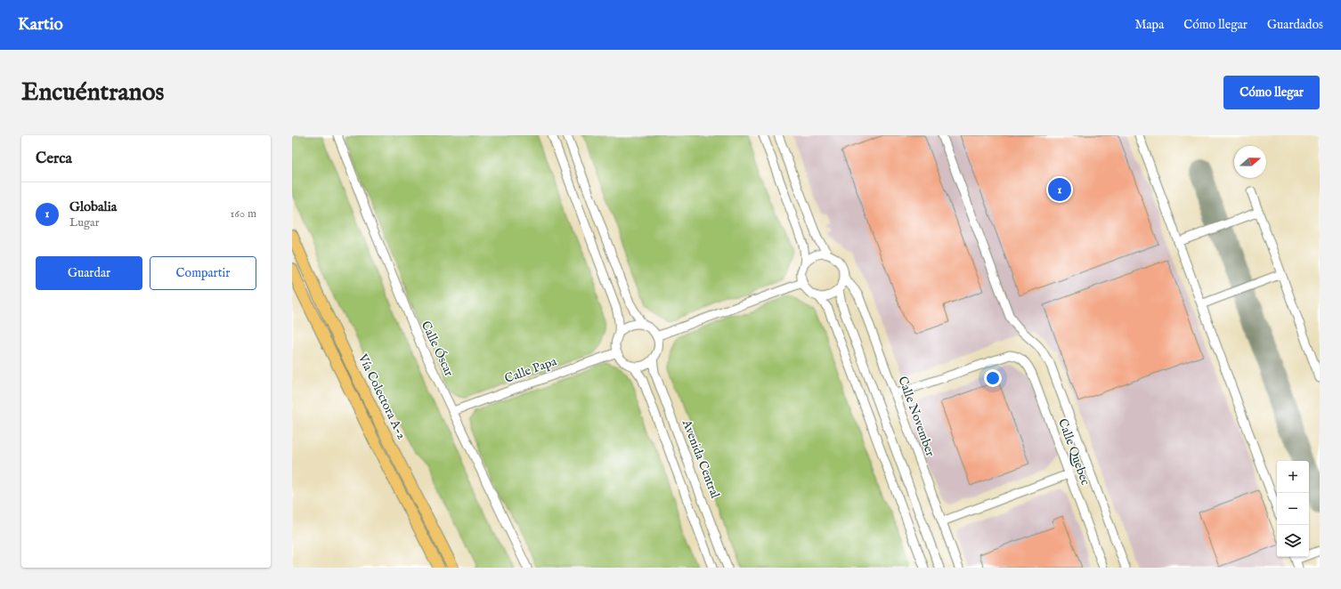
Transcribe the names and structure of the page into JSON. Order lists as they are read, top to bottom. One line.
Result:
{"streets":{"main road":["Vía Colectora A-2"],"street":["Calle Óscar","Calle Papa","Calle November","Calle Quebec","Avenida Central"]},"crossings":[["Calle Óscar","Calle Papa"],["Calle Papa","Avenida Central"],["Calle November","Calle Quebec"]],"north":"right","page":{"header":"Kartio","nav":["Mapa","Cómo llegar","Guardados"],"buttons":["Cómo llegar",["Guardar","Compartir"]],"title":"Encuéntranos","heading":"Cerca","pins":"1","list":[{"mark":"1","name":"Globalia","note":"Lugar","value":"160 m"}],"map_buttons":["+","−"]}}
